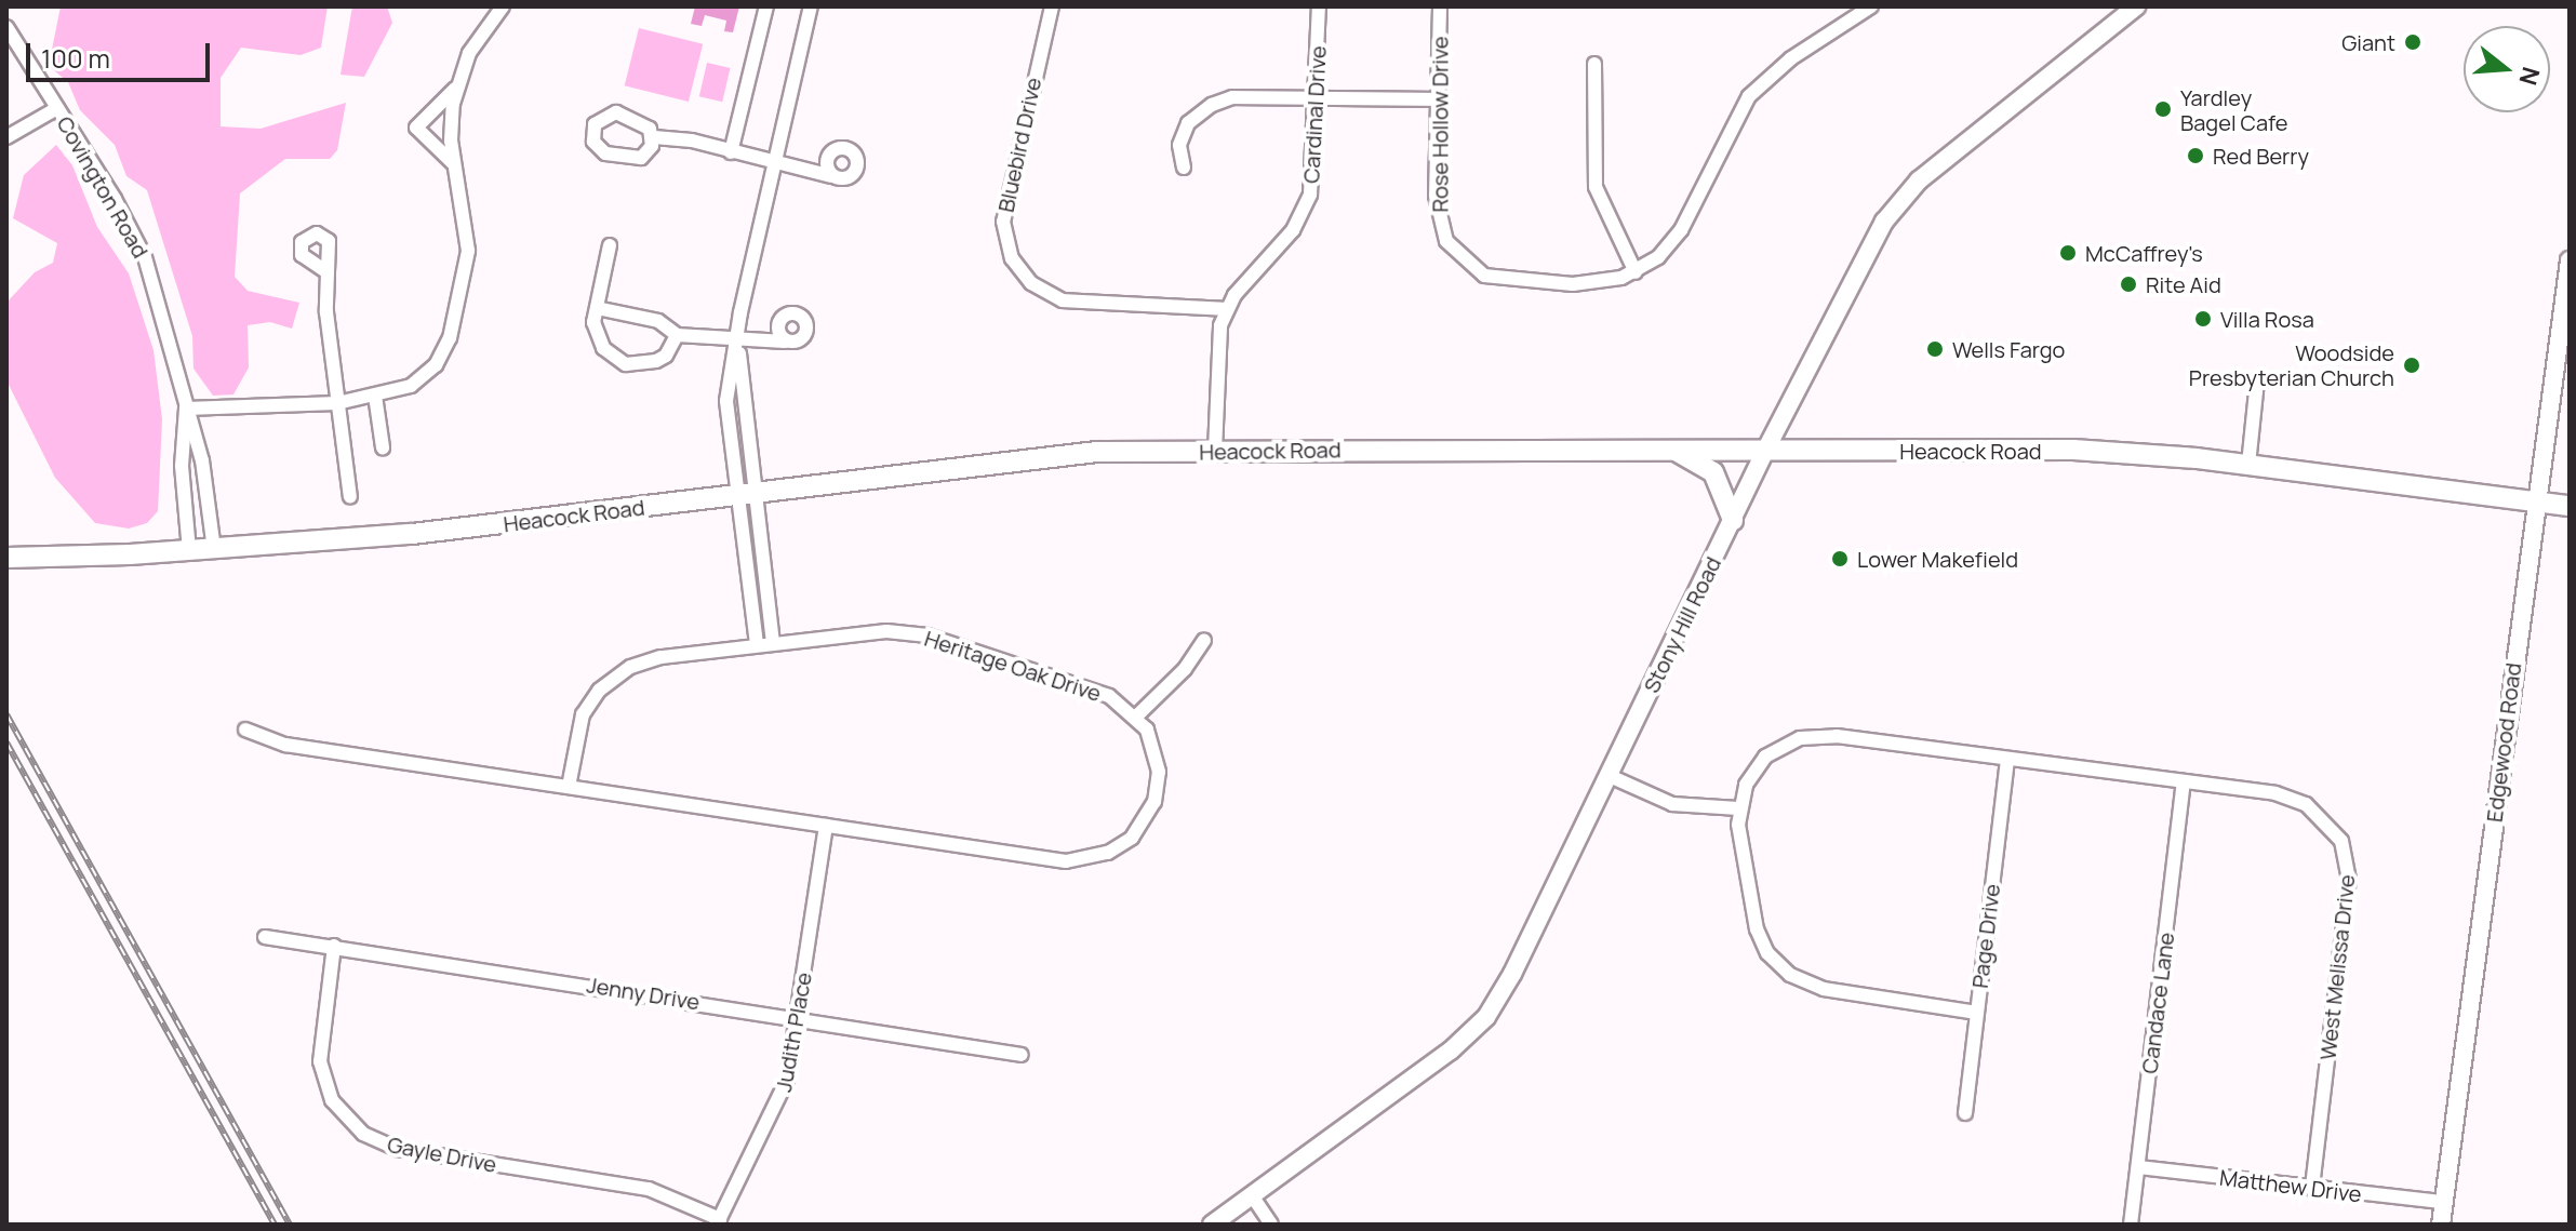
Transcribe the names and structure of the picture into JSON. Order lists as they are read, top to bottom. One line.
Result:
{"streets":{"main road":["Heacock Road"],"street":["Cardinal Drive","Rose Hollow Drive","Bluebird Drive","Covington Road","Stony Hill Road","Heritage Oak Drive","Edgewood Road","Page Drive","West Melissa Drive","Jenny Drive","Candace Lane","Judith Place","Gayle Drive","Matthew Drive"]},"crossings":[["Cardinal Drive","Bluebird Drive"],["Cardinal Drive","Heacock Road"],["Covington Road","Heacock Road"],["Heacock Road","Stony Hill Road"],["Heacock Road","Edgewood Road"],["Edgewood Road","Matthew Drive"],["Page Drive","West Melissa Drive"],["West Melissa Drive","Candace Lane"],["West Melissa Drive","Matthew Drive"],["Jenny Drive","Judith Place"],["Jenny Drive","Gayle Drive"],["Candace Lane","Matthew Drive"],["Judith Place","Gayle Drive"]],"places":["Giant","Yardley Bagel Cafe","Red Berry","McCaffrey's","Rite Aid","Villa Rosa","Wells Fargo","Woodside Presbyterian Church","Lower Makefield"],"scale_bar":"100 m","north":"right"}
